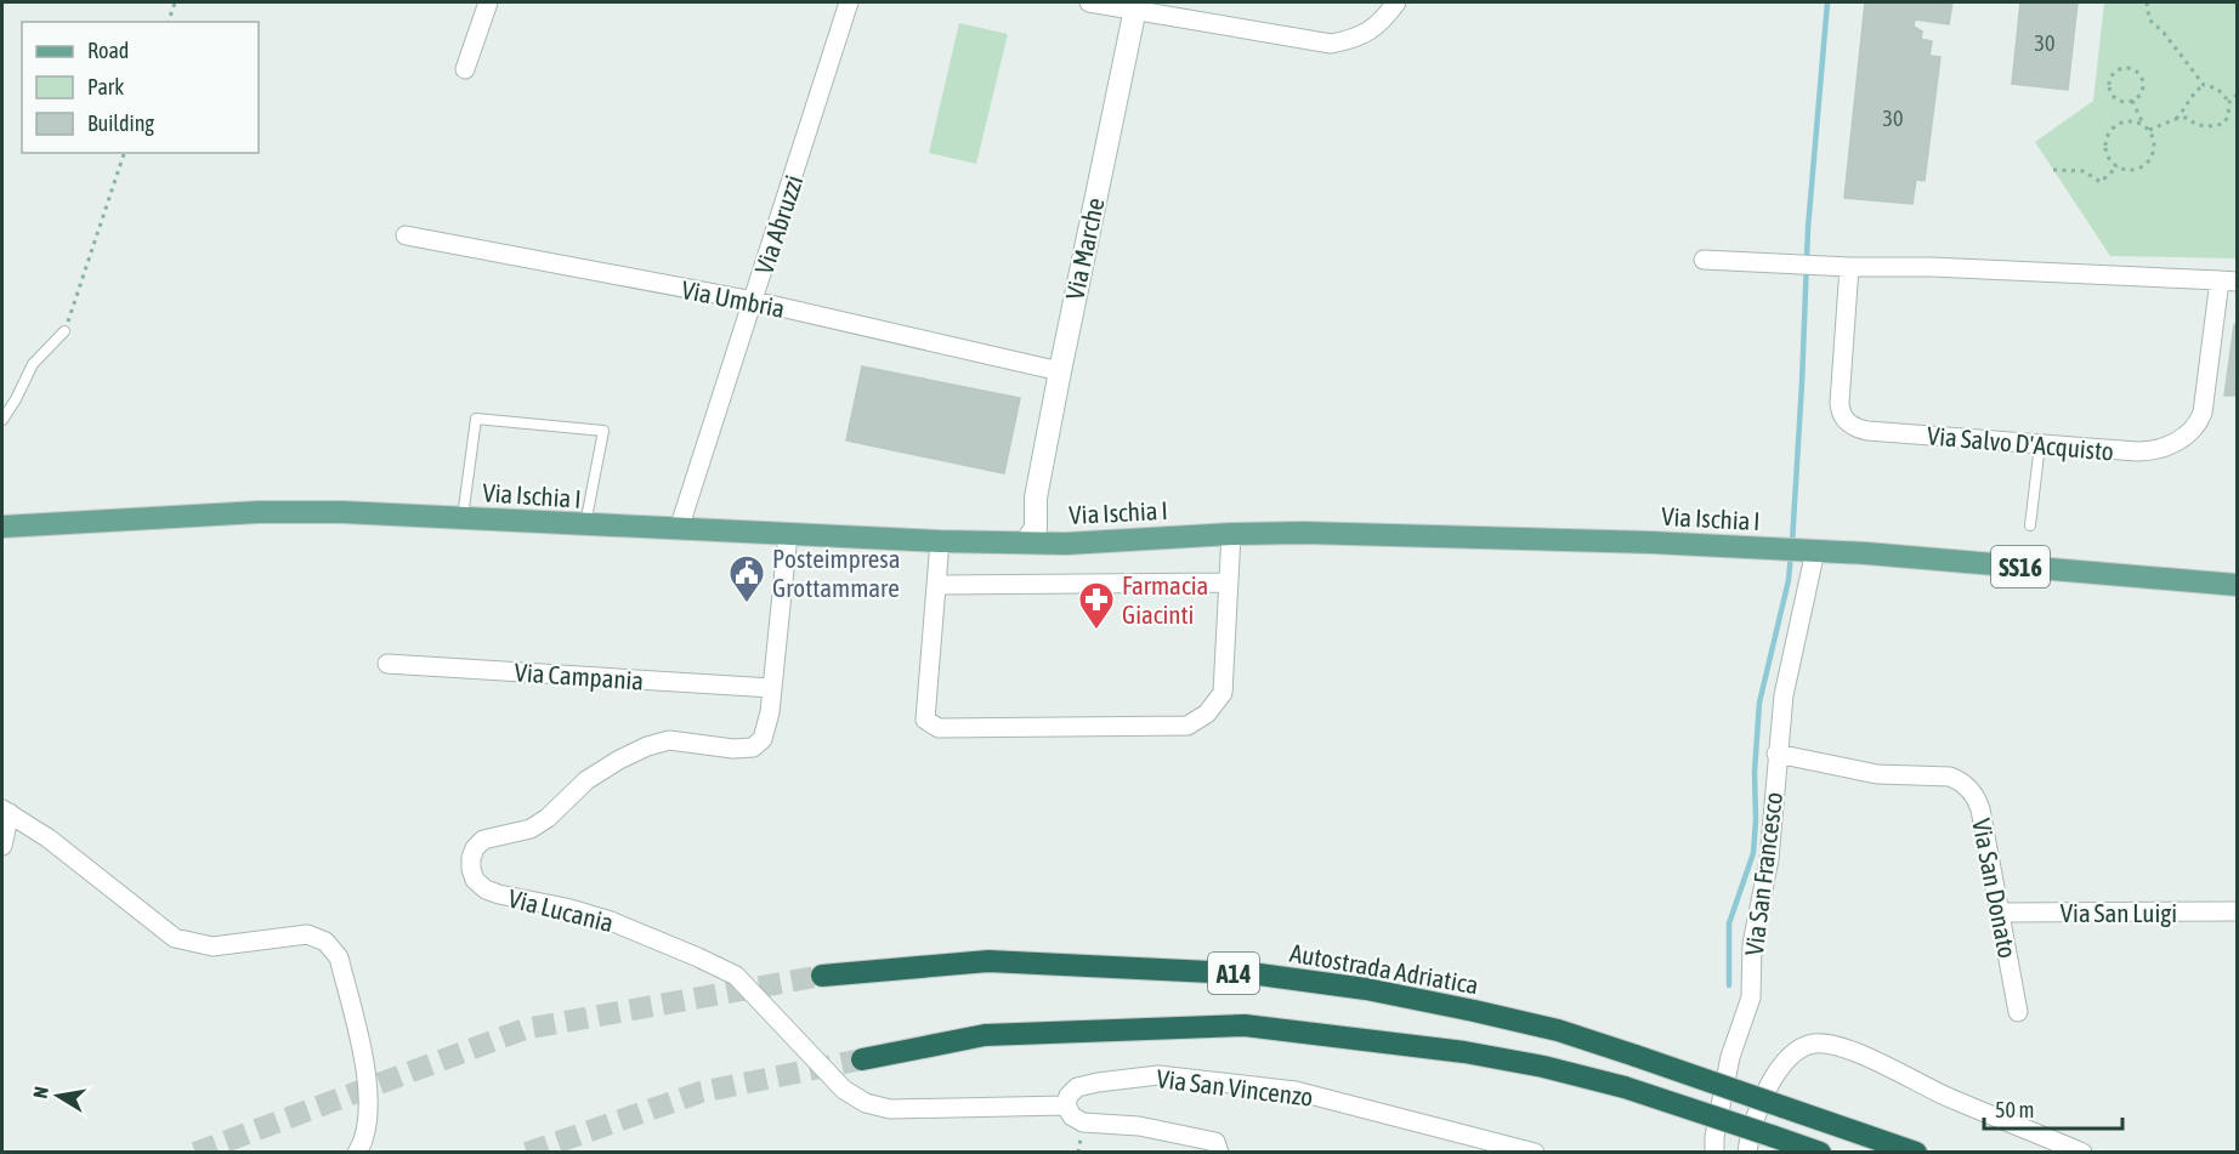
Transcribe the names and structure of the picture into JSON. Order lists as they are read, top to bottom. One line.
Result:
{"streets":{"highway":["Autostrada Adriatica","A14"],"main road":["Via Ischia I","SS16"],"street":["Via Abruzzi","Via Marche","Via Umbria","Via Salvo D'Acquisto","Via Campania","Via San Francesco","Via San Donato","Via Lucania","Via San Luigi","Via San Vincenzo"]},"crossings":[["Via Abruzzi","Via Umbria"],["Via Abruzzi","Via Ischia I"],["Via Marche","Via Umbria"],["Via Marche","Via Ischia I"],["Via Ischia I","Via San Francesco"],["Via Ischia I","Via Lucania"],["Via Campania","Via Lucania"],["Via San Francesco","Via San Donato"],["Via San Donato","Via San Luigi"],["Via Lucania","Via San Vincenzo"]],"places":{"public building":["Posteimpresa Grottammare"],"pharmacy":["Farmacia Giacinti"]},"house_numbers":["30","30"],"legend":["Road","Park","Building"],"scale_bar":"50 m","north":"left"}
